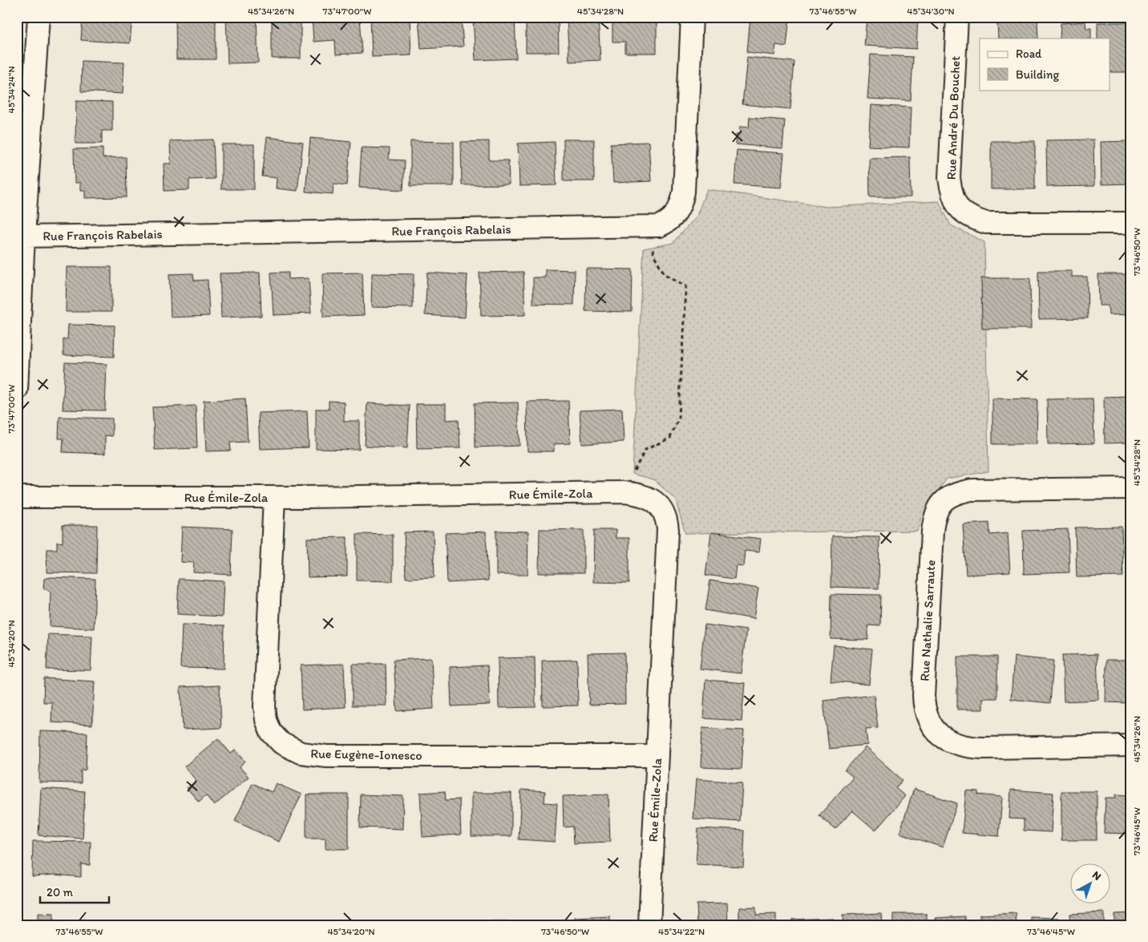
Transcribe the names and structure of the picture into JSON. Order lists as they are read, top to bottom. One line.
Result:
{"streets":{"street":["Rue André Du Bouchet","Rue François Rabelais","Rue Émile-Zola","Rue Nathalie Sarraute","Rue Eugène-Ionesco"]},"crossings":[["Rue Émile-Zola","Rue Eugène-Ionesco"]],"legend":["Road","Building"],"scale_bar":"20 m","north":"top right","coordinates":["45°34'26\"N","73°47'00\"W","45°34'28\"N","73°46'55\"W","45°34'30\"N","45°34'24\"N","73°46'50\"W","45°34'20\"N","73°46'45\"W","45°34'22\"N"]}
